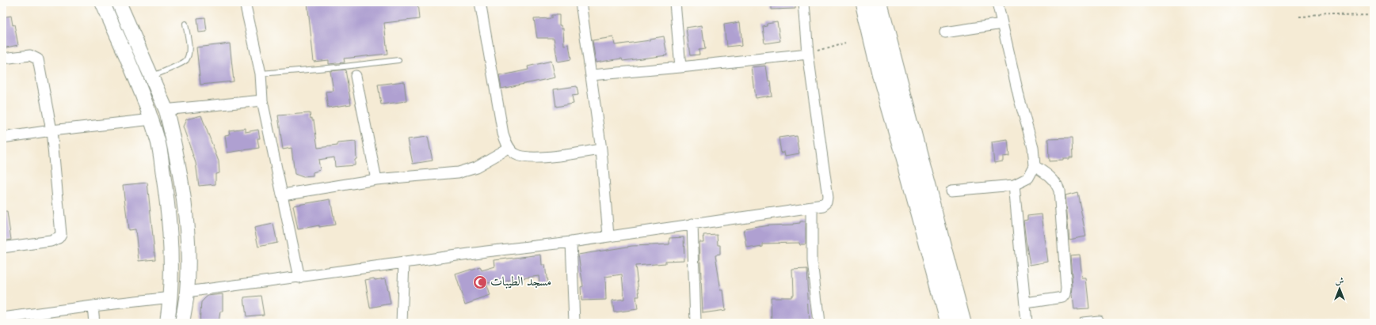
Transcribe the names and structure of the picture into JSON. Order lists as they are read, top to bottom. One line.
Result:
{"places":{"mosque":["مسجد الطيبات"]},"north":"top"}
